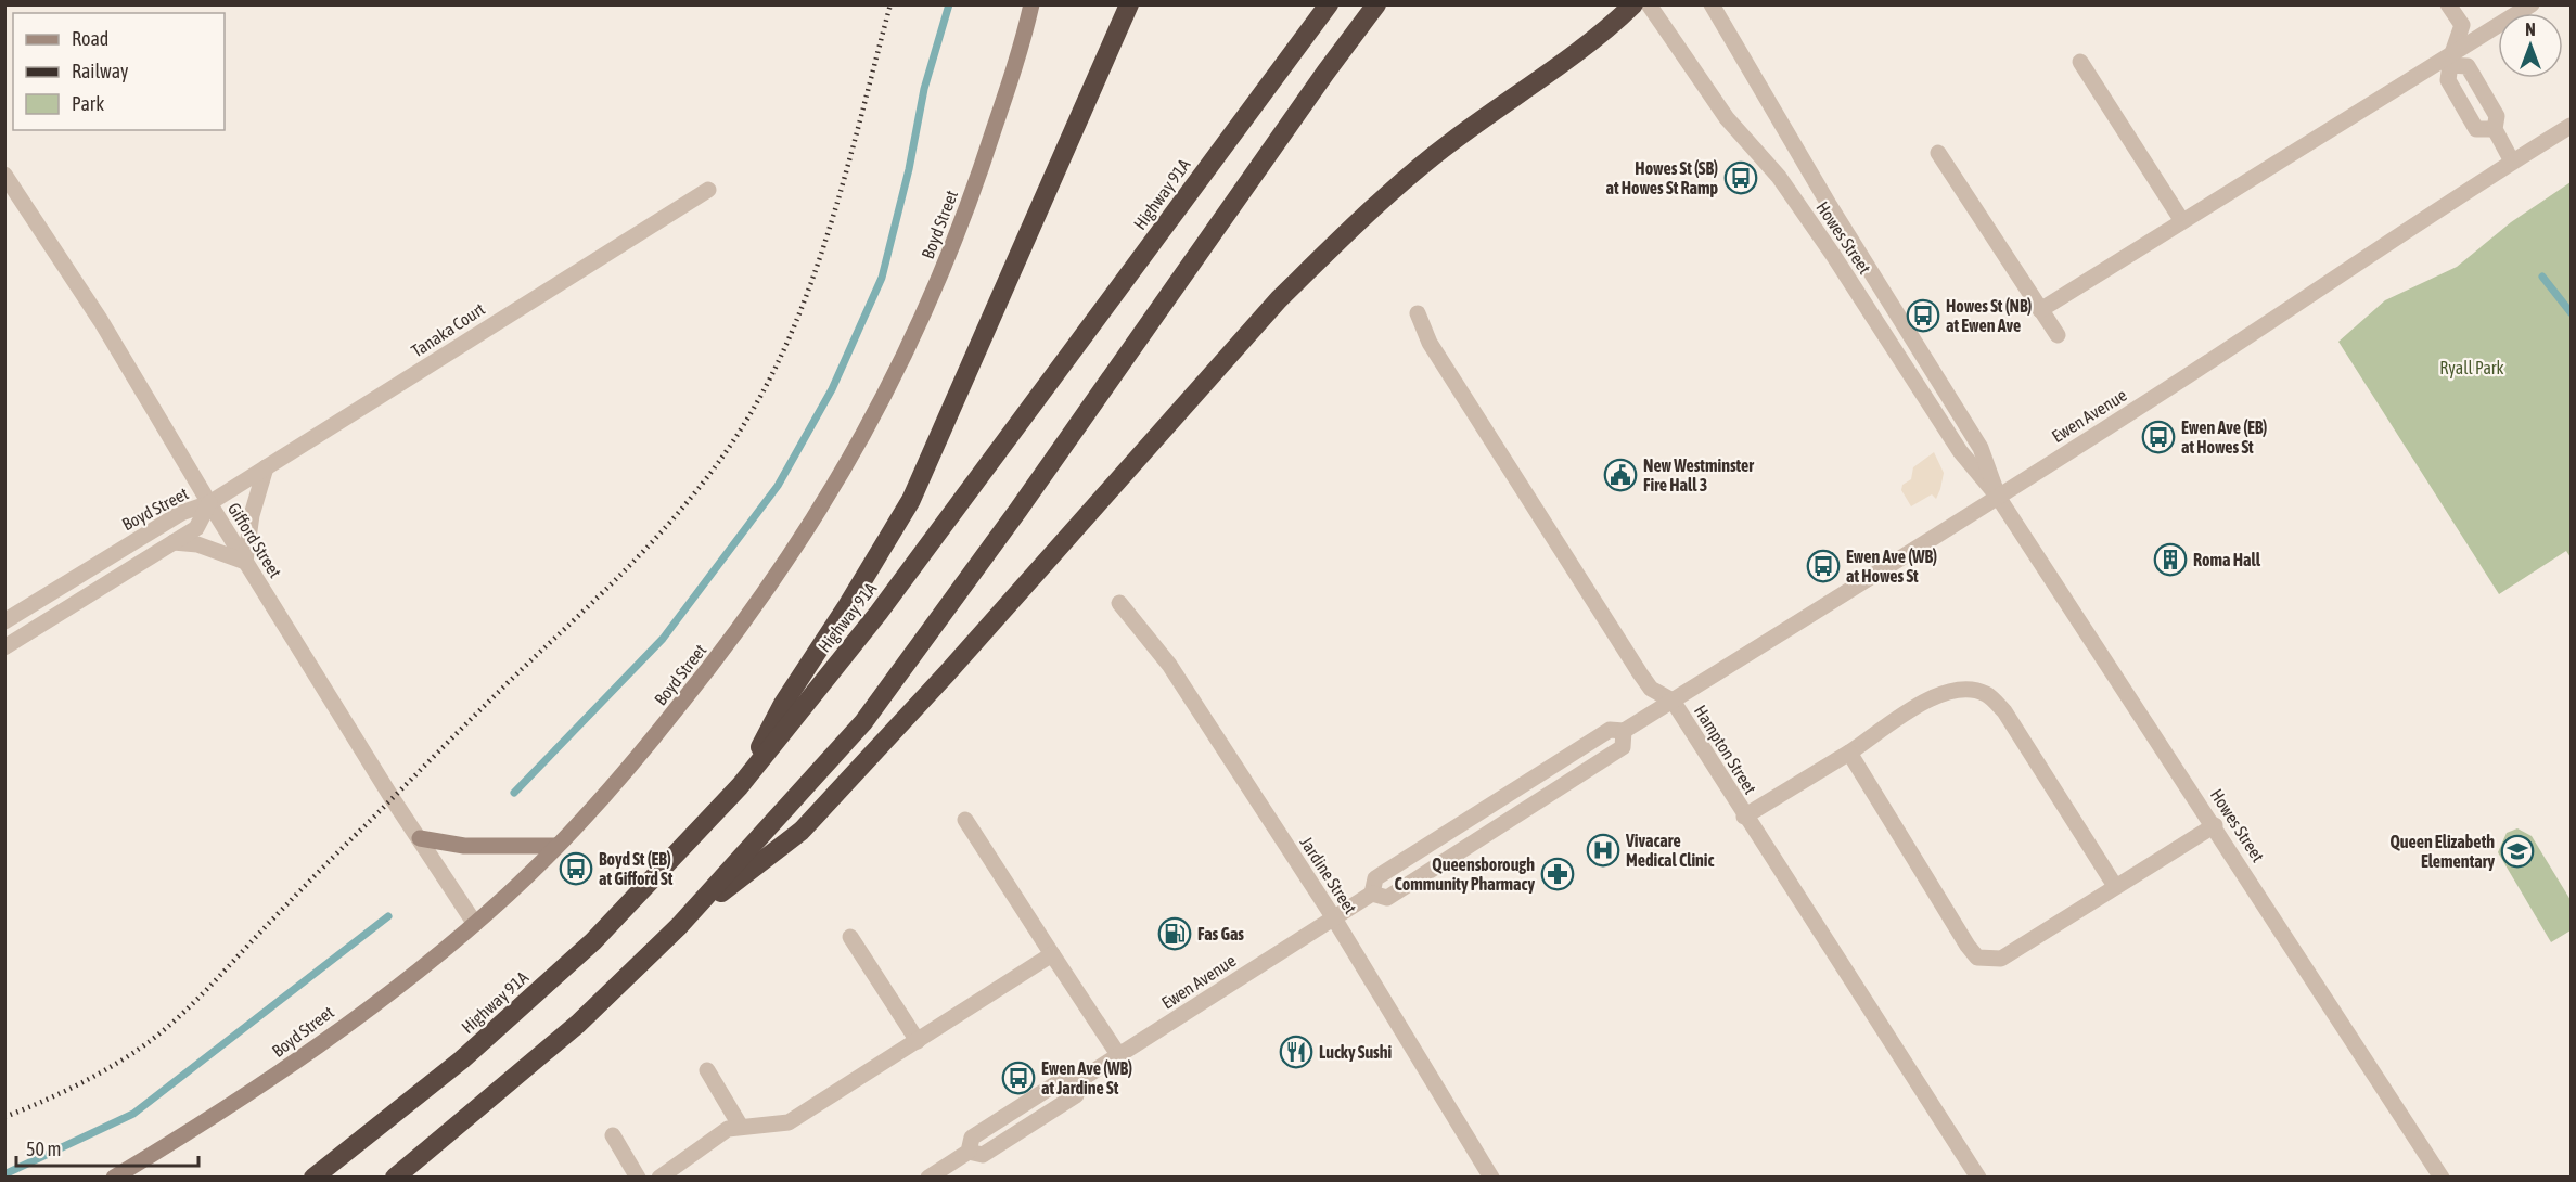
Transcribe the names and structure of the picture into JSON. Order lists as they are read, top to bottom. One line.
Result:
{"streets":{"highway":["Highway 91A"],"main road":["Boyd Street"],"street":["Howes Street","Tanaka Court","Ewen Avenue","Gifford Street","Hampton Street","Jardine Street"]},"crossings":[["Boyd Street","Tanaka Court"],["Boyd Street","Gifford Street"],["Howes Street","Ewen Avenue"],["Tanaka Court","Gifford Street"],["Ewen Avenue","Hampton Street"],["Ewen Avenue","Jardine Street"]],"parks":["Ryall Park"],"places":{"bus stop":["Howes St (SB) at Howes St Ramp","Howes St (NB) at Ewen Ave","Ewen Ave (EB) at Howes St","Ewen Ave (WB) at Howes St","Boyd St (EB) at Gifford St","Ewen Ave (WB) at Jardine St"],"public building":["New Westminster Fire Hall 3"],"building":["Roma Hall"],"hospital":["Vivacare Medical Clinic"],"school or university":["Queen Elizabeth Elementary"],"pharmacy":["Queensborough Community Pharmacy"],"fuel station":["Fas Gas"],"restaurant":["Lucky Sushi"]},"legend":["Road","Railway","Park"],"scale_bar":"50 m","north":"top"}
